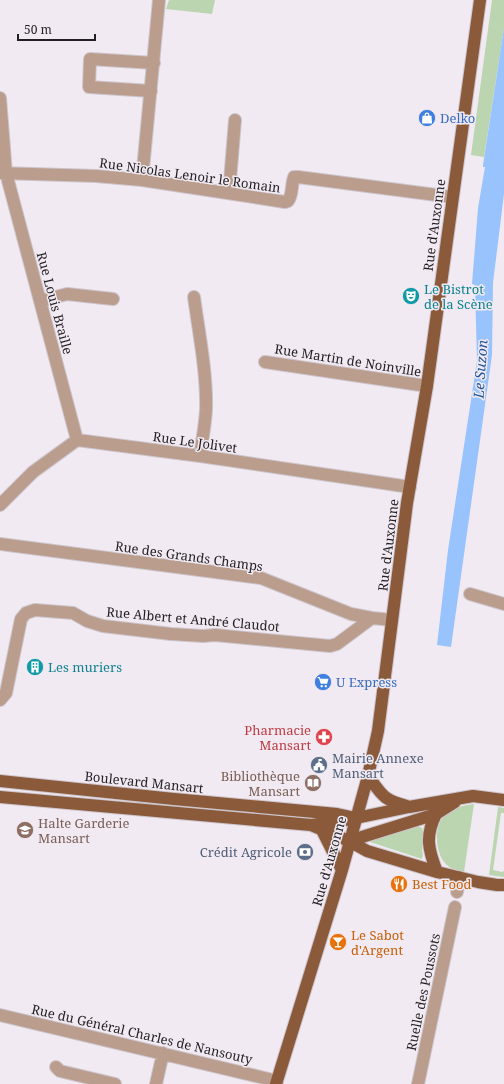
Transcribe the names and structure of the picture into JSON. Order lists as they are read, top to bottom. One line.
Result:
{"streets":{"main road":["Rue d'Auxonne","Boulevard Mansart"],"street":["Rue Nicolas Lenoir le Romain","Rue Louis Braille","Rue Martin de Noinville","Rue Le Jolivet","Rue des Grands Champs","Rue Albert et André Claudot","Ruelle des Poussots","Rue du Général Charles de Nansouty"]},"crossings":[["Rue Nicolas Lenoir le Romain","Rue d'Auxonne"],["Rue Nicolas Lenoir le Romain","Rue Louis Braille"],["Rue d'Auxonne","Rue Martin de Noinville"],["Rue d'Auxonne","Rue Le Jolivet"],["Rue d'Auxonne","Rue des Grands Champs"],["Rue d'Auxonne","Boulevard Mansart"],["Rue d'Auxonne","Rue du Général Charles de Nansouty"],["Rue Louis Braille","Rue Le Jolivet"],["Rue des Grands Champs","Rue Albert et André Claudot"]],"water":["Le Suzon"],"places":{"shop":["Delko"],"theatre":["Le Bistrot de la Scène"],"building":["Les muriers"],"supermarket":["U Express"],"pharmacy":["Pharmacie Mansart"],"public building":["Mairie Annexe Mansart"],"library":["Bibliothèque Mansart"],"school or university":["Halte Garderie Mansart"],"bank":["Crédit Agricole"],"restaurant":["Best Food"],"bar":["Le Sabot d'Argent"]},"scale_bar":"50 m"}
